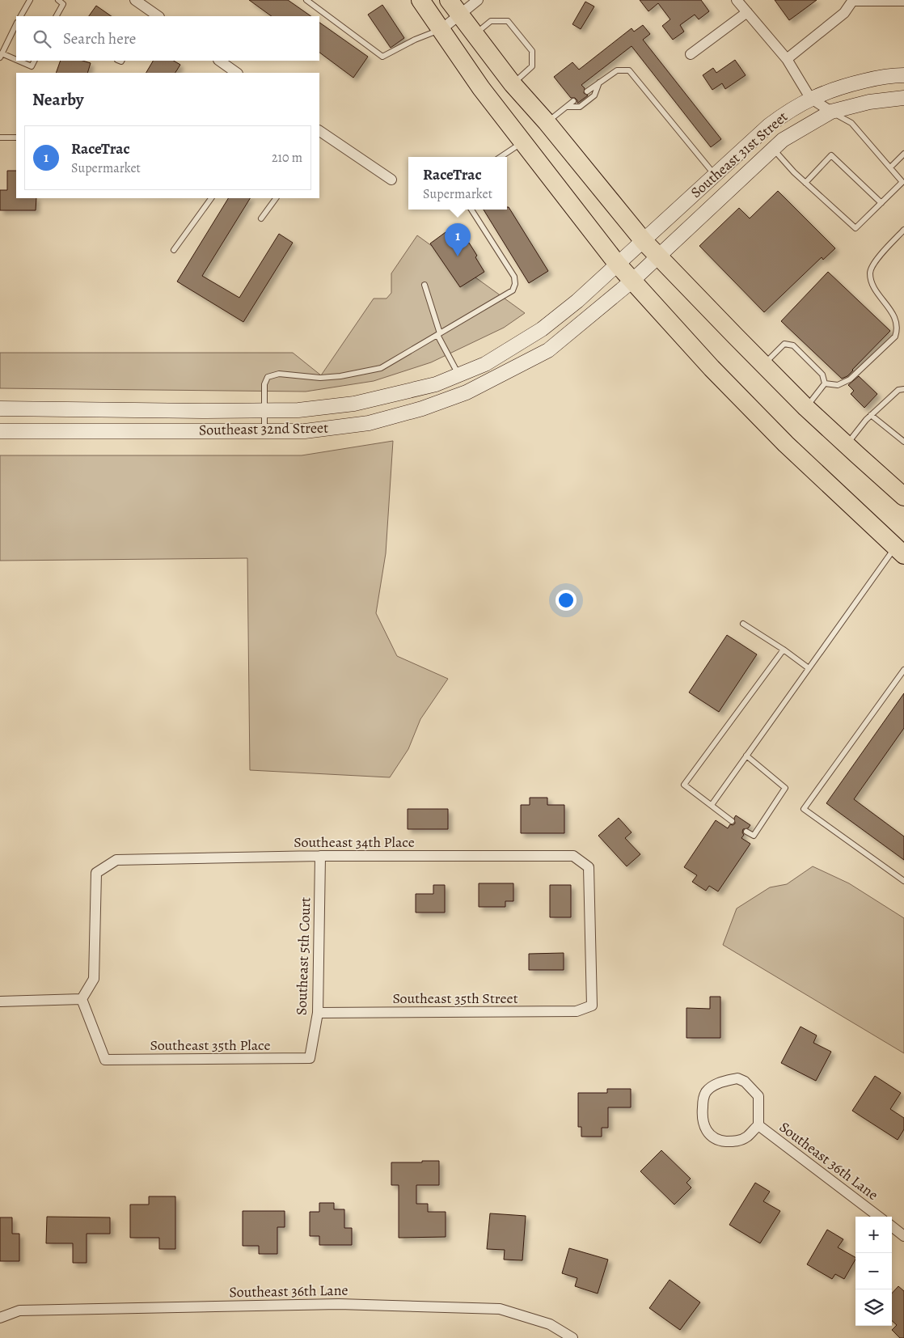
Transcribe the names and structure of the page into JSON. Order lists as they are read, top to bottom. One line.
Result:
{"streets":{"main road":["Southeast 31st Street","Southeast 32nd Street"],"street":["Southeast 34th Place","Southeast 5th Court","Southeast 35th Street","Southeast 35th Place","Southeast 36th Lane"]},"crossings":[["Southeast 31st Street","Southeast 32nd Street"],["Southeast 34th Place","Southeast 5th Court"],["Southeast 34th Place","Southeast 35th Street"],["Southeast 34th Place","Southeast 35th Place"],["Southeast 5th Court","Southeast 35th Street"],["Southeast 5th Court","Southeast 35th Place"]],"page":{"search":"Search here","heading":"Nearby","list":[{"mark":"1","name":"RaceTrac","note":"Supermarket","value":"210 m"}],"popup":["RaceTrac","Supermarket"],"pins":"1","map_buttons":["+","−"]}}
